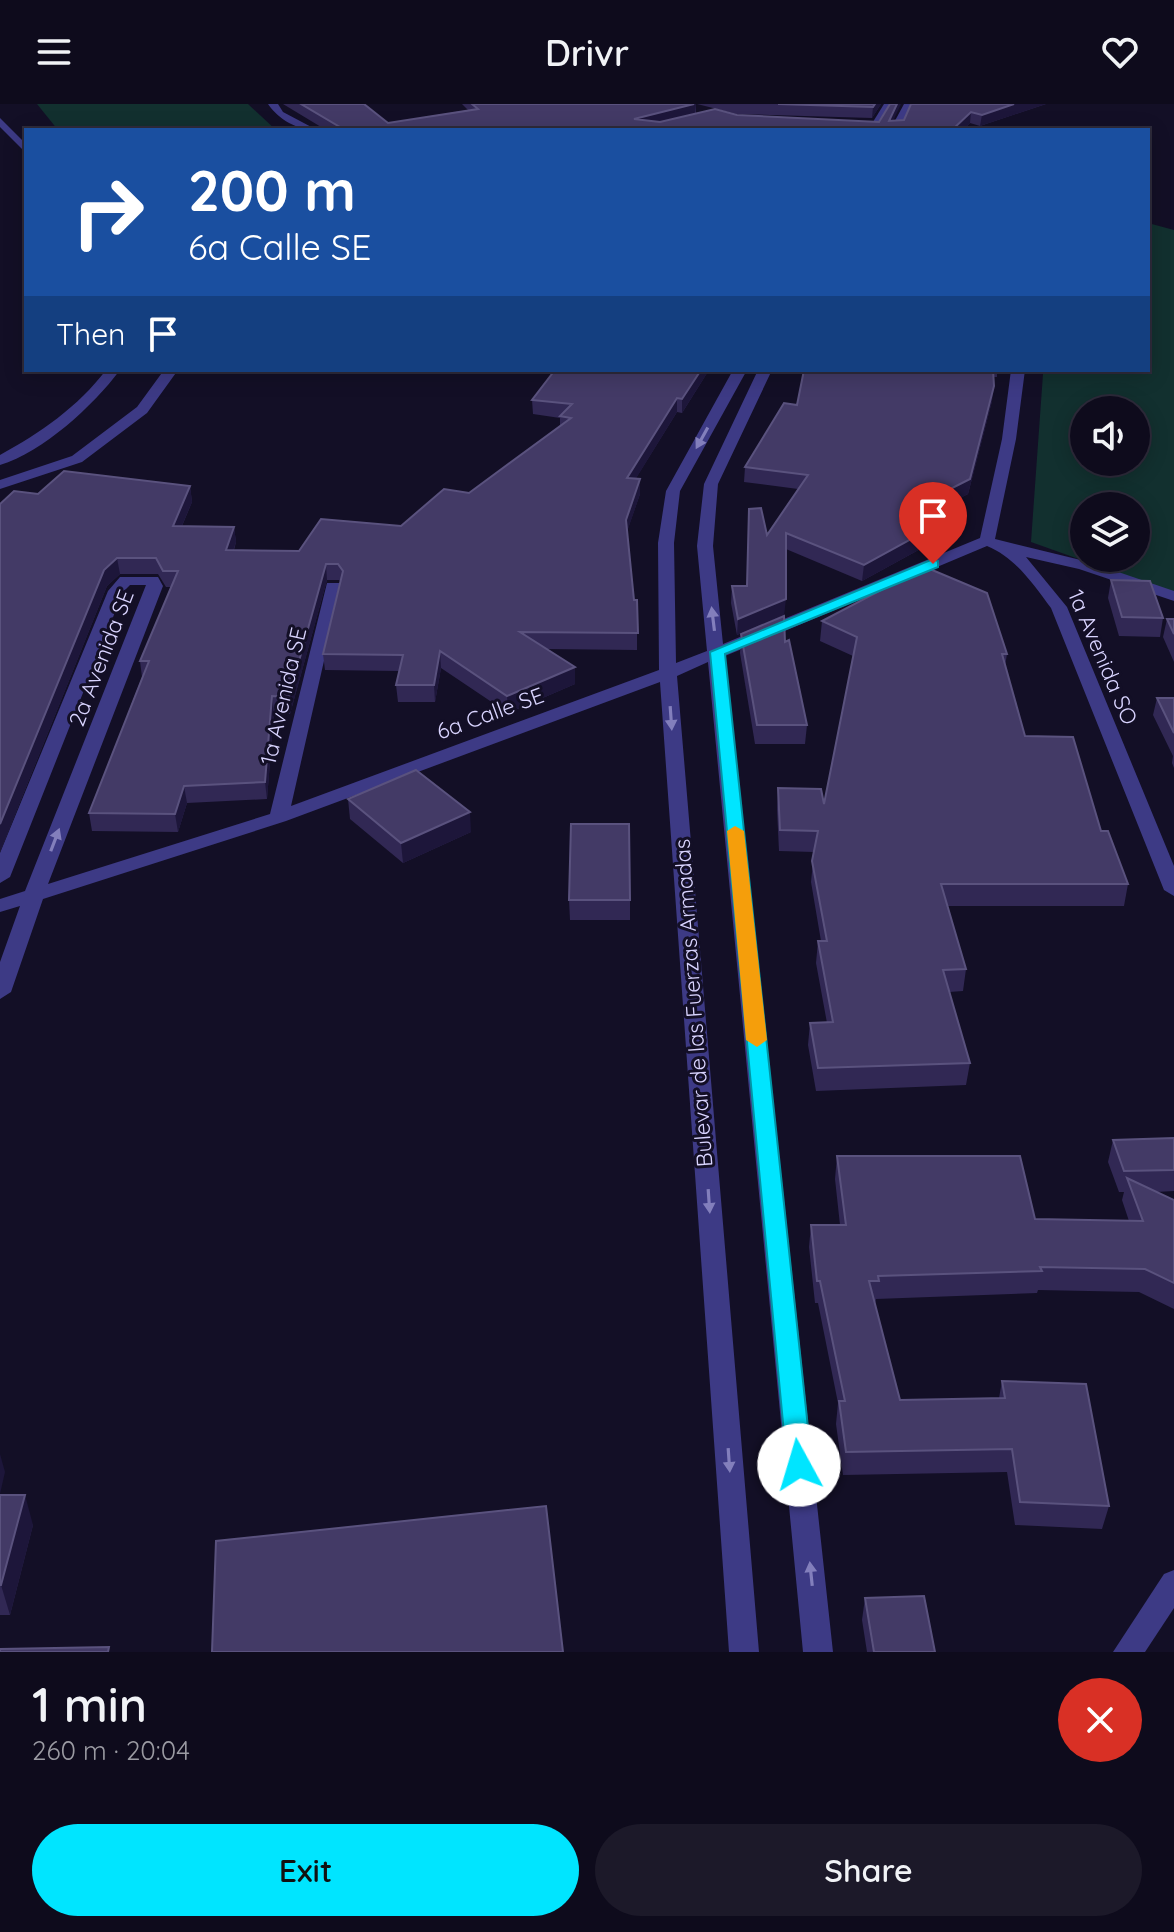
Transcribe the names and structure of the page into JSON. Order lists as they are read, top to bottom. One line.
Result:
{"streets":{"street":["1a Avenida SO","2a Avenida SE","1a Avenida SE","6a Calle SE","Bulevar de las Fuerzas Armadas"]},"crossings":[["1a Avenida SO","6a Calle SE"],["2a Avenida SE","6a Calle SE"],["1a Avenida SE","6a Calle SE"],["6a Calle SE","Bulevar de las Fuerzas Armadas"]],"page":{"header":"Drivr","turn":["200 m","6a Calle SE"],"then":"Then","heading":["1 min","260 m · 20:04"],"buttons":["Exit","Share"]}}
